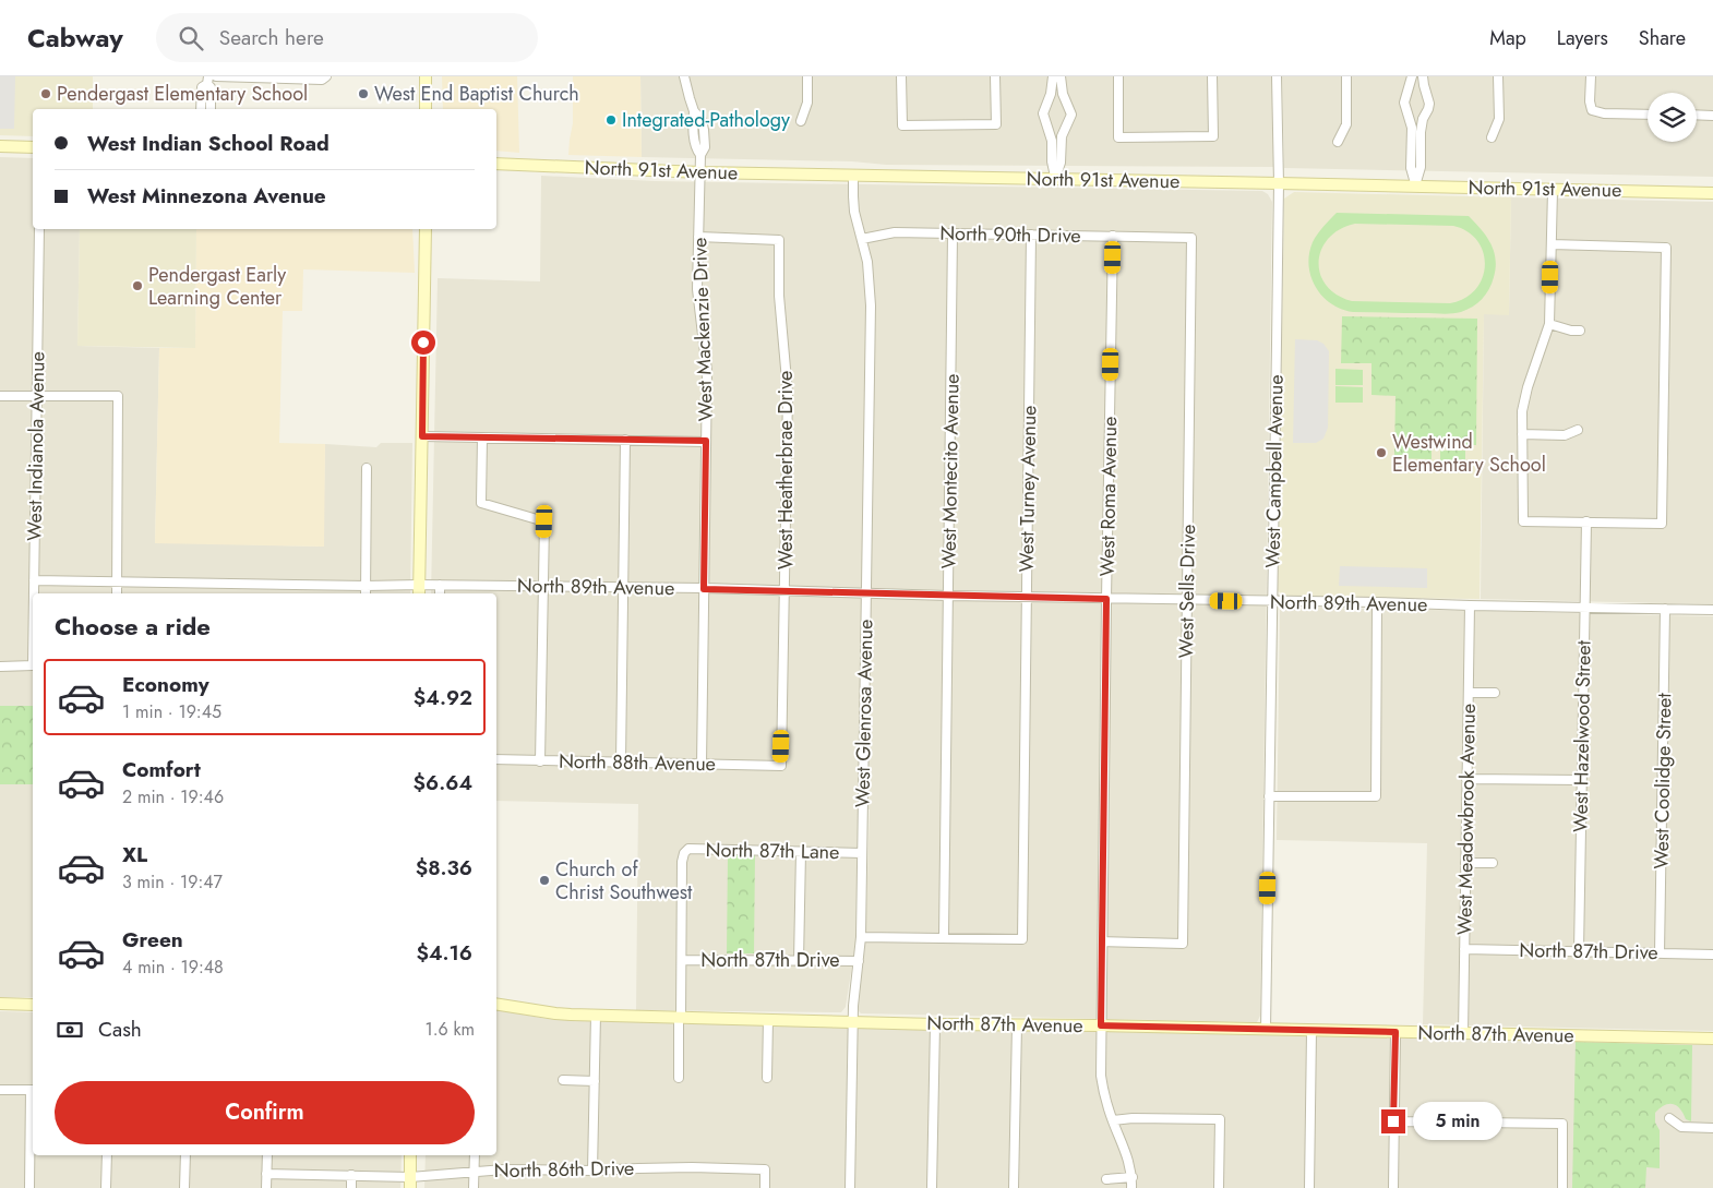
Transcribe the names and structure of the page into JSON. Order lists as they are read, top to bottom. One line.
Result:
{"streets":{"main road":["North 91st Avenue","North 87th Avenue"],"street":["North 90th Drive","West Mackenzie Drive","West Indianola Avenue","West Heatherbrae Drive","West Montecito Avenue","West Campbell Avenue","West Turney Avenue","West Roma Avenue","North 89th Avenue","West Sells Drive","West Glenrosa Avenue","West Hazelwood Street","North 88th Avenue","West Coolidge Street","West Meadowbrook Avenue","North 87th Lane","North 87th Drive","North 86th Drive"]},"crossings":[["North 91st Avenue","West Mackenzie Drive"],["North 91st Avenue","West Campbell Avenue"],["North 91st Avenue","West Glenrosa Avenue"],["North 90th Drive","West Montecito Avenue"],["North 90th Drive","West Turney Avenue"],["North 90th Drive","West Roma Avenue"],["North 90th Drive","West Sells Drive"],["North 90th Drive","West Glenrosa Avenue"],["West Mackenzie Drive","West Heatherbrae Drive"],["West Mackenzie Drive","North 89th Avenue"],["West Mackenzie Drive","North 88th Avenue"],["West Indianola Avenue","North 89th Avenue"],["West Heatherbrae Drive","North 89th Avenue"],["West Heatherbrae Drive","North 88th Avenue"],["West Montecito Avenue","North 89th Avenue"],["West Montecito Avenue","North 87th Drive"],["West Campbell Avenue","North 89th Avenue"],["West Campbell Avenue","North 87th Avenue"],["West Turney Avenue","North 89th Avenue"],["West Turney Avenue","North 87th Drive"],["West Roma Avenue","North 89th Avenue"],["West Roma Avenue","West Sells Drive"],["West Roma Avenue","North 87th Avenue"],["North 89th Avenue","West Sells Drive"],["North 89th Avenue","West Glenrosa Avenue"],["North 89th Avenue","West Hazelwood Street"],["North 89th Avenue","West Coolidge Street"],["North 89th Avenue","West Meadowbrook Avenue"],["West Glenrosa Avenue","North 87th Lane"],["West Glenrosa Avenue","North 87th Drive"],["West Glenrosa Avenue","North 87th Avenue"],["West Hazelwood Street","North 87th Drive"],["West Coolidge Street","North 87th Drive"],["West Meadowbrook Avenue","North 87th Drive"],["West Meadowbrook Avenue","North 87th Avenue"],["North 87th Lane","North 87th Drive"]],"places":["Pendergast Elementary School","West End Baptist Church","Integrated-Pathology","Pendergast Early Learning Center","Westwind Elementary School","Church of Christ Southwest"],"page":{"header":"Cabway","search":"Search here","nav":["Map","Layers","Share"],"banner":["West Indian School Road","West Minnezona Avenue"],"heading":"Choose a ride","list":[{"name":"Economy","note":"1 min · 19:45","value":"$4.92"},{"name":"Comfort","note":"2 min · 19:46","value":"$6.64"},{"name":"XL","note":"3 min · 19:47","value":"$8.36"},{"name":"Green","note":"4 min · 19:48","value":"$4.16"}],"pay":["Cash","1.6 km"],"buttons":"Confirm","bubble":"5 min"}}
